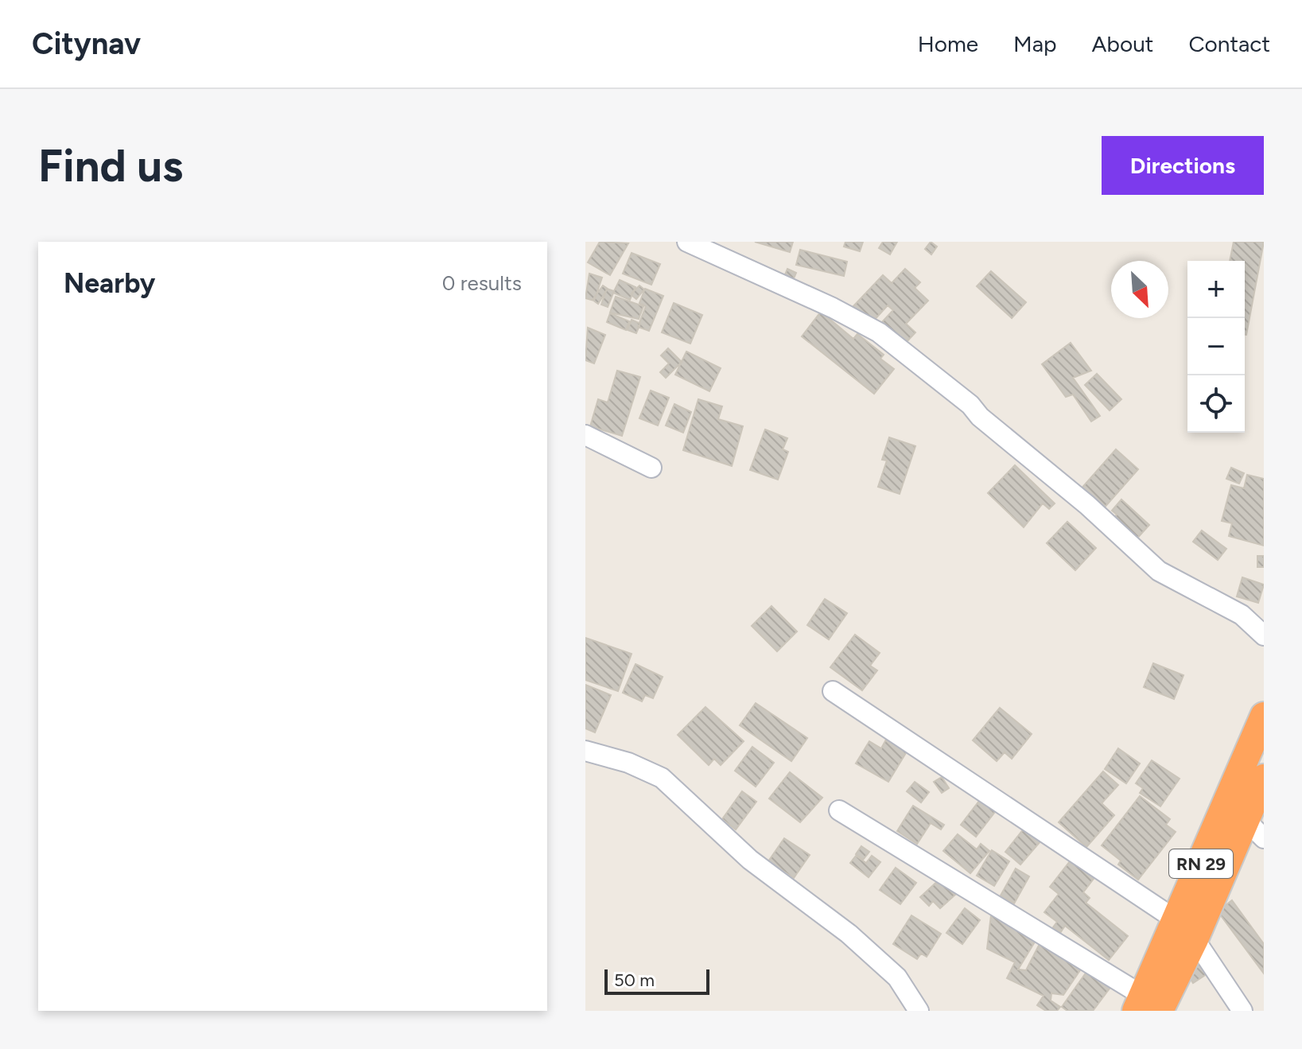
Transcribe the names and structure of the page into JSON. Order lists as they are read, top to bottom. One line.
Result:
{"streets":{"highway":["RN 29"]},"scale_bar":"50 m","north":"bottom right","page":{"header":"Citynav","nav":["Home","Map","About","Contact"],"buttons":"Directions","title":"Find us","heading":["Nearby","0 results"],"map_buttons":["+","−"],"scale":"50 m"}}
